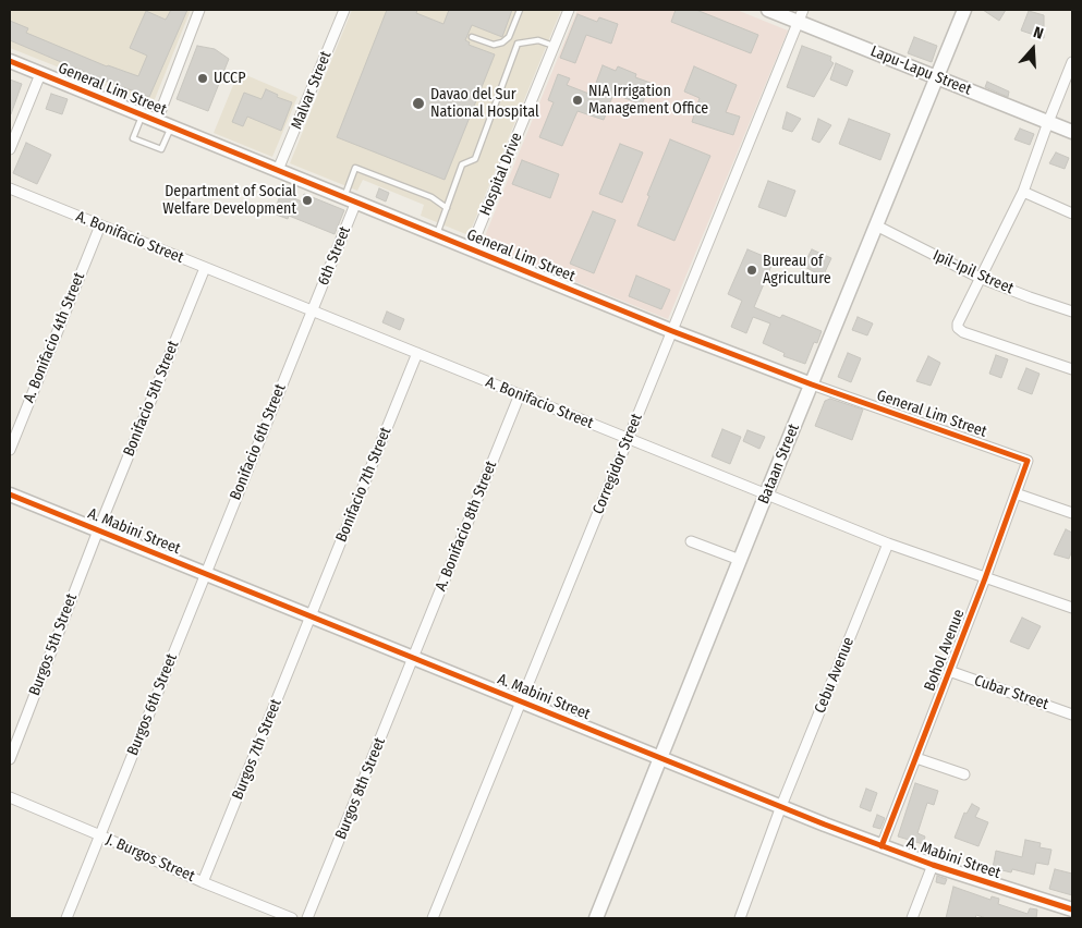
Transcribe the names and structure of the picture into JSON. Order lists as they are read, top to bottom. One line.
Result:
{"streets":{"street":["Lapu-Lapu Street","General Lim Street","Malvar Street","Hospital Drive","A. Bonifacio Street","6th Street","Ipil-Ipil Street","A. Bonifacio 4th Street","Bonifacio 5th Street","Bonifacio 6th Street","Corregidor Street","Bataan Street","Bonifacio 7th Street","A. Bonifacio 8th Street","A. Mabini Street","Burgos 5th Street","Bohol Avenue","Cebu Avenue","Cubar Street","Burgos 6th Street","Burgos 7th Street","Burgos 8th Street","J. Burgos Street"]},"crossings":[["Lapu-Lapu Street","Corregidor Street"],["Lapu-Lapu Street","Bataan Street"],["General Lim Street","Malvar Street"],["General Lim Street","Hospital Drive"],["General Lim Street","6th Street"],["General Lim Street","Corregidor Street"],["General Lim Street","Bataan Street"],["General Lim Street","Bohol Avenue"],["A. Bonifacio Street","6th Street"],["A. Bonifacio Street","A. Bonifacio 4th Street"],["A. Bonifacio Street","Bonifacio 5th Street"],["A. Bonifacio Street","Bonifacio 6th Street"],["A. Bonifacio Street","Corregidor Street"],["A. Bonifacio Street","Bataan Street"],["A. Bonifacio Street","Bonifacio 7th Street"],["A. Bonifacio Street","A. Bonifacio 8th Street"],["A. Bonifacio Street","Bohol Avenue"],["A. Bonifacio Street","Cebu Avenue"],["6th Street","Bonifacio 6th Street"],["Ipil-Ipil Street","Bataan Street"],["Bonifacio 5th Street","A. Mabini Street"],["Bonifacio 5th Street","Burgos 5th Street"],["Bonifacio 6th Street","A. Mabini Street"],["Bonifacio 6th Street","Burgos 6th Street"],["Corregidor Street","A. Mabini Street"],["Bataan Street","A. Mabini Street"],["Bonifacio 7th Street","A. Mabini Street"],["Bonifacio 7th Street","Burgos 7th Street"],["A. Bonifacio 8th Street","A. Mabini Street"],["A. Bonifacio 8th Street","Burgos 8th Street"],["A. Mabini Street","Burgos 5th Street"],["A. Mabini Street","Bohol Avenue"],["A. Mabini Street","Cebu Avenue"],["A. Mabini Street","Burgos 6th Street"],["A. Mabini Street","Burgos 7th Street"],["A. Mabini Street","Burgos 8th Street"],["Bohol Avenue","Cubar Street"],["Burgos 6th Street","J. Burgos Street"],["Burgos 7th Street","J. Burgos Street"]],"places":["UCCP","NIA Irrigation Management Office","Davao del Sur National Hospital","Department of Social Welfare Development","Bureau of Agriculture"],"north":"top"}
